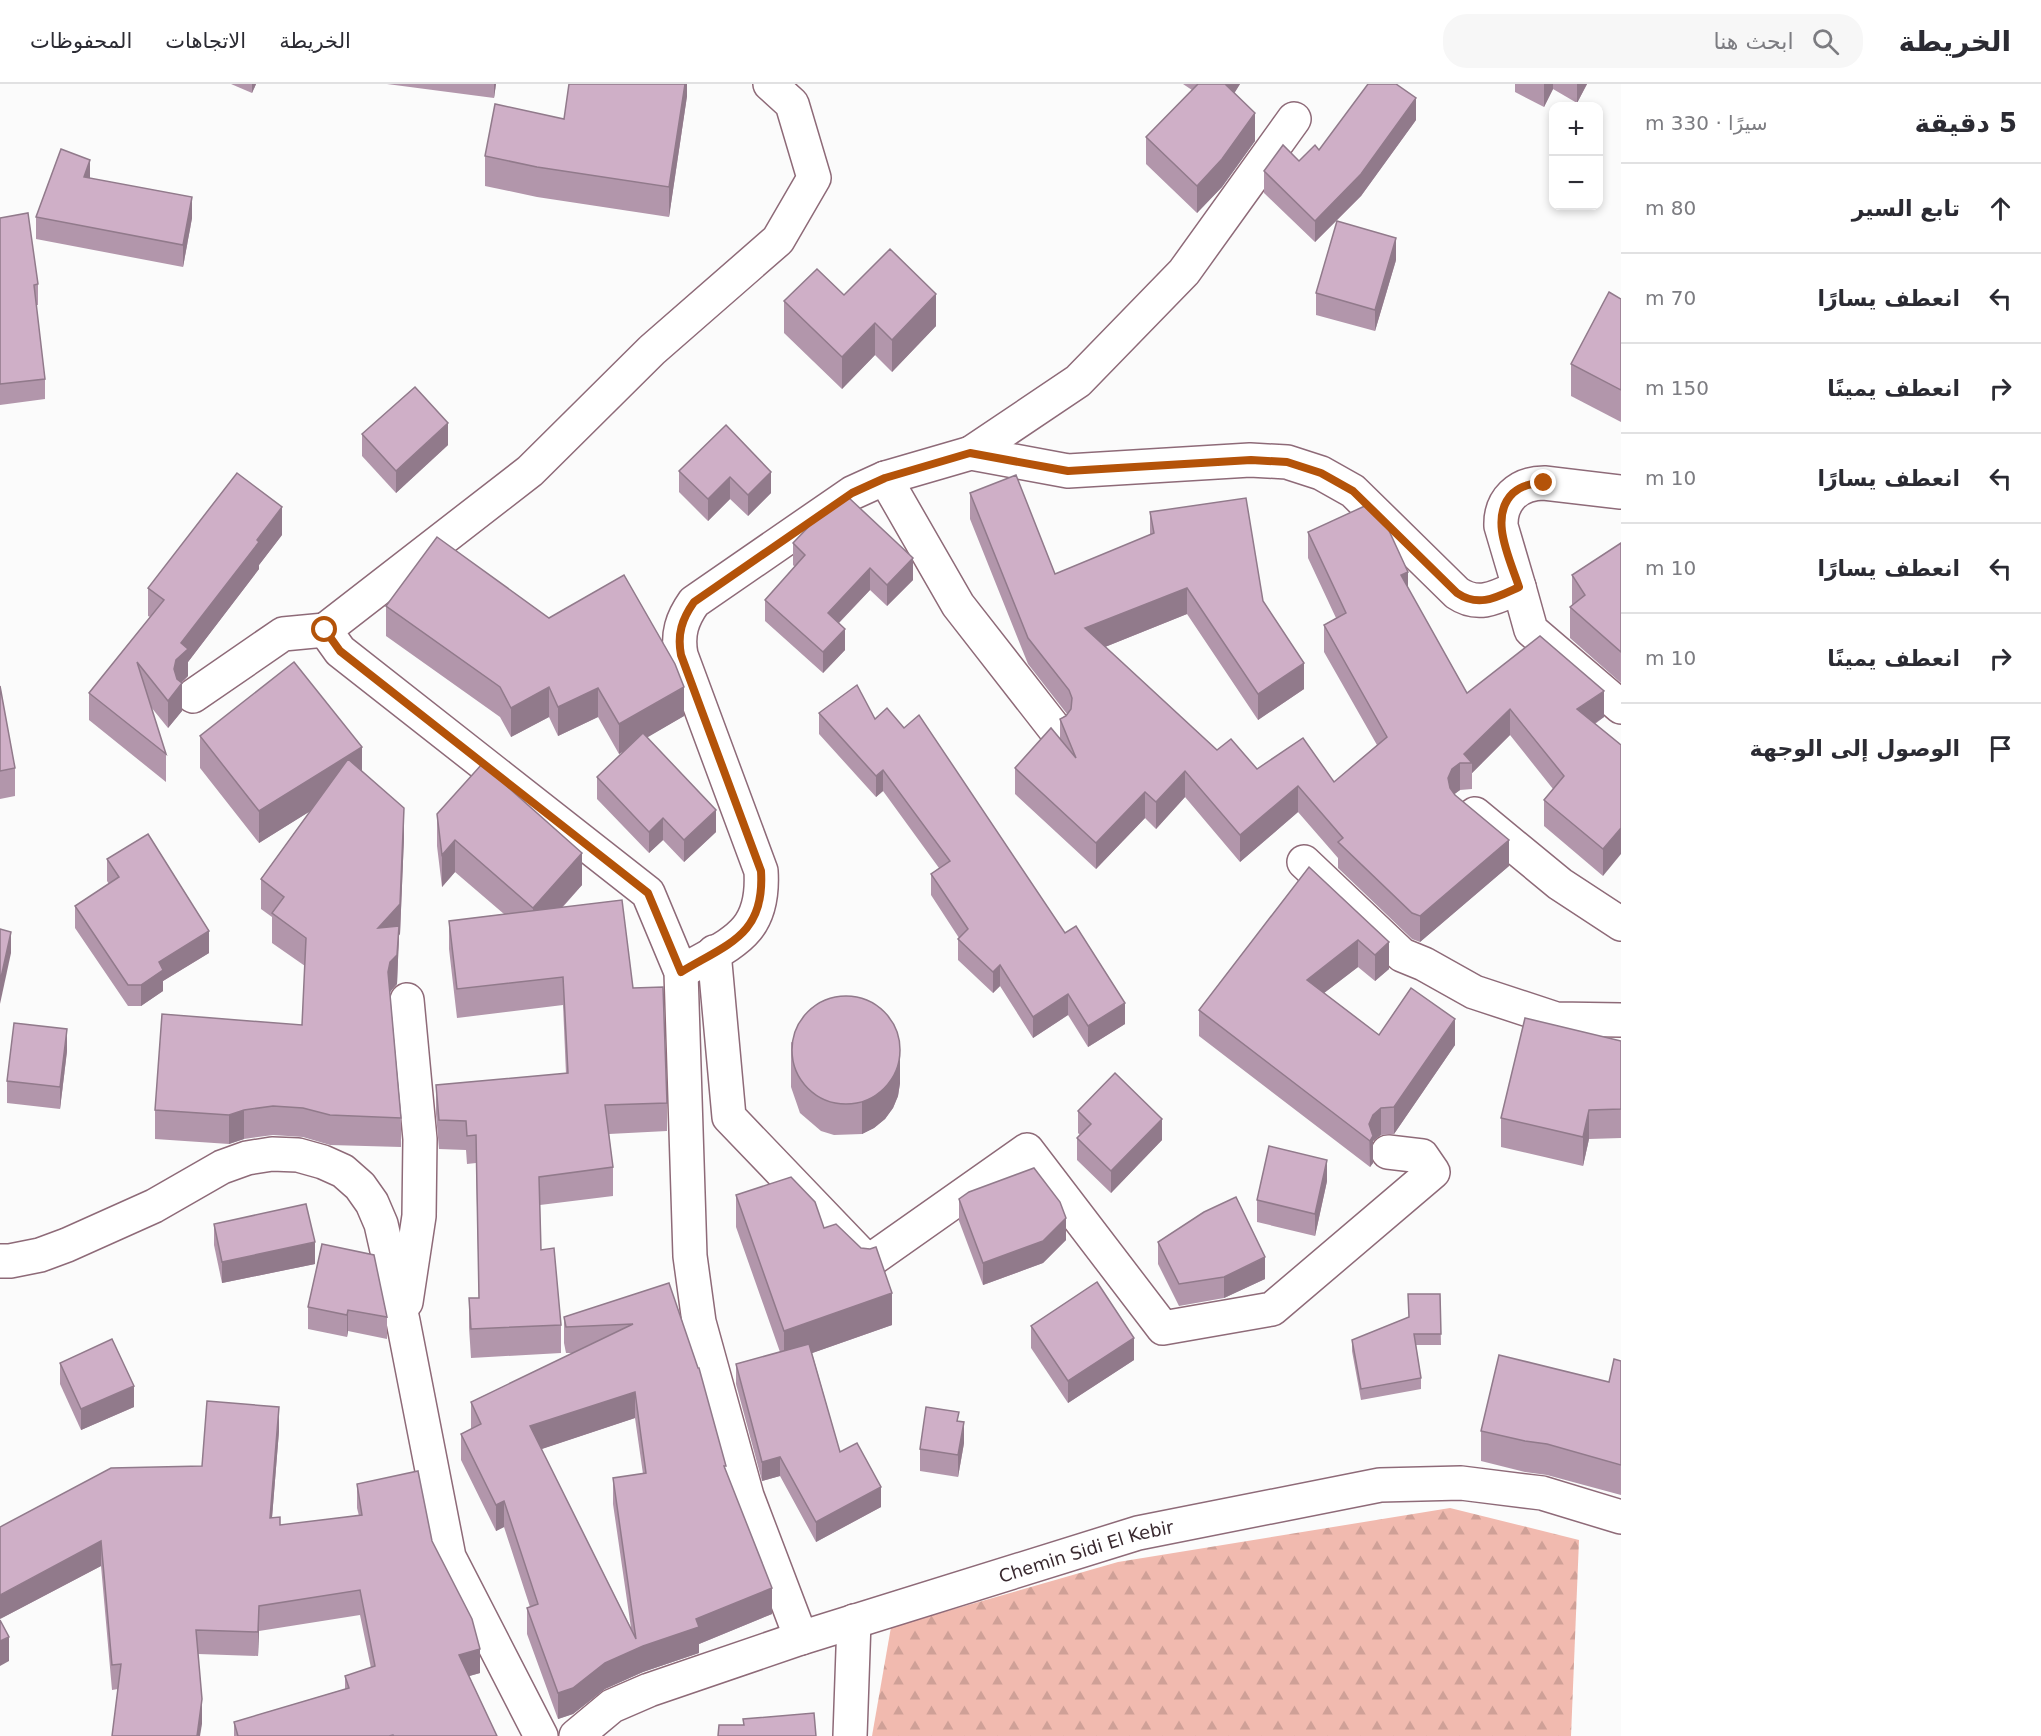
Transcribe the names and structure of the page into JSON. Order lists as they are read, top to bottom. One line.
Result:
{"streets":{"street":["Chemin Sidi El Kebir"]},"page":{"header":"الخريطة","search":"ابحث هنا","nav":["الخريطة","الاتجاهات","المحفوظات"],"heading":["5 دقيقة","سيرًا · 330 m"],"map_buttons":["+","−"],"list":[["تابع السير","80 m"],["انعطف يسارًا","70 m"],["انعطف يمينًا","150 m"],["انعطف يسارًا","10 m"],["انعطف يسارًا","10 m"],["انعطف يمينًا","10 m"],"الوصول إلى الوجهة"]}}
